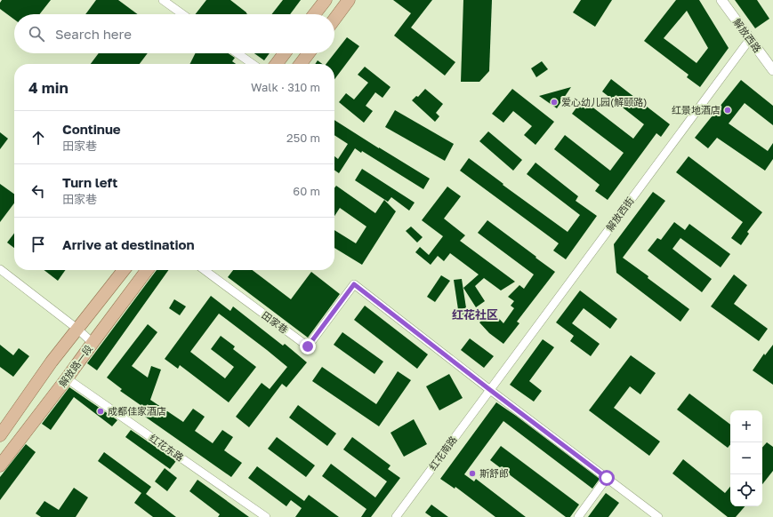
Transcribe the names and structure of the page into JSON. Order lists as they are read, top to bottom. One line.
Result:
{"streets":{"main road":["解放路一段"],"street":["解放西路","解放西街","田家巷","红花东路","红花南路"]},"crossings":[["解放西路","解放西街"],["解放西街","田家巷"],["解放西街","红花南路"],["田家巷","红花南路"],["解放路一段","红花东路"]],"districts":["红花社区"],"places":["爱心幼儿园(解颐路)","红景地酒店","成都佳家酒店","斯舒郎"],"page":{"search":"Search here","heading":["4 min","Walk · 310 m"],"list":[["Continue","田家巷","250 m"],["Turn left","田家巷","60 m"],"Arrive at destination"],"map_buttons":["+","−"]}}
